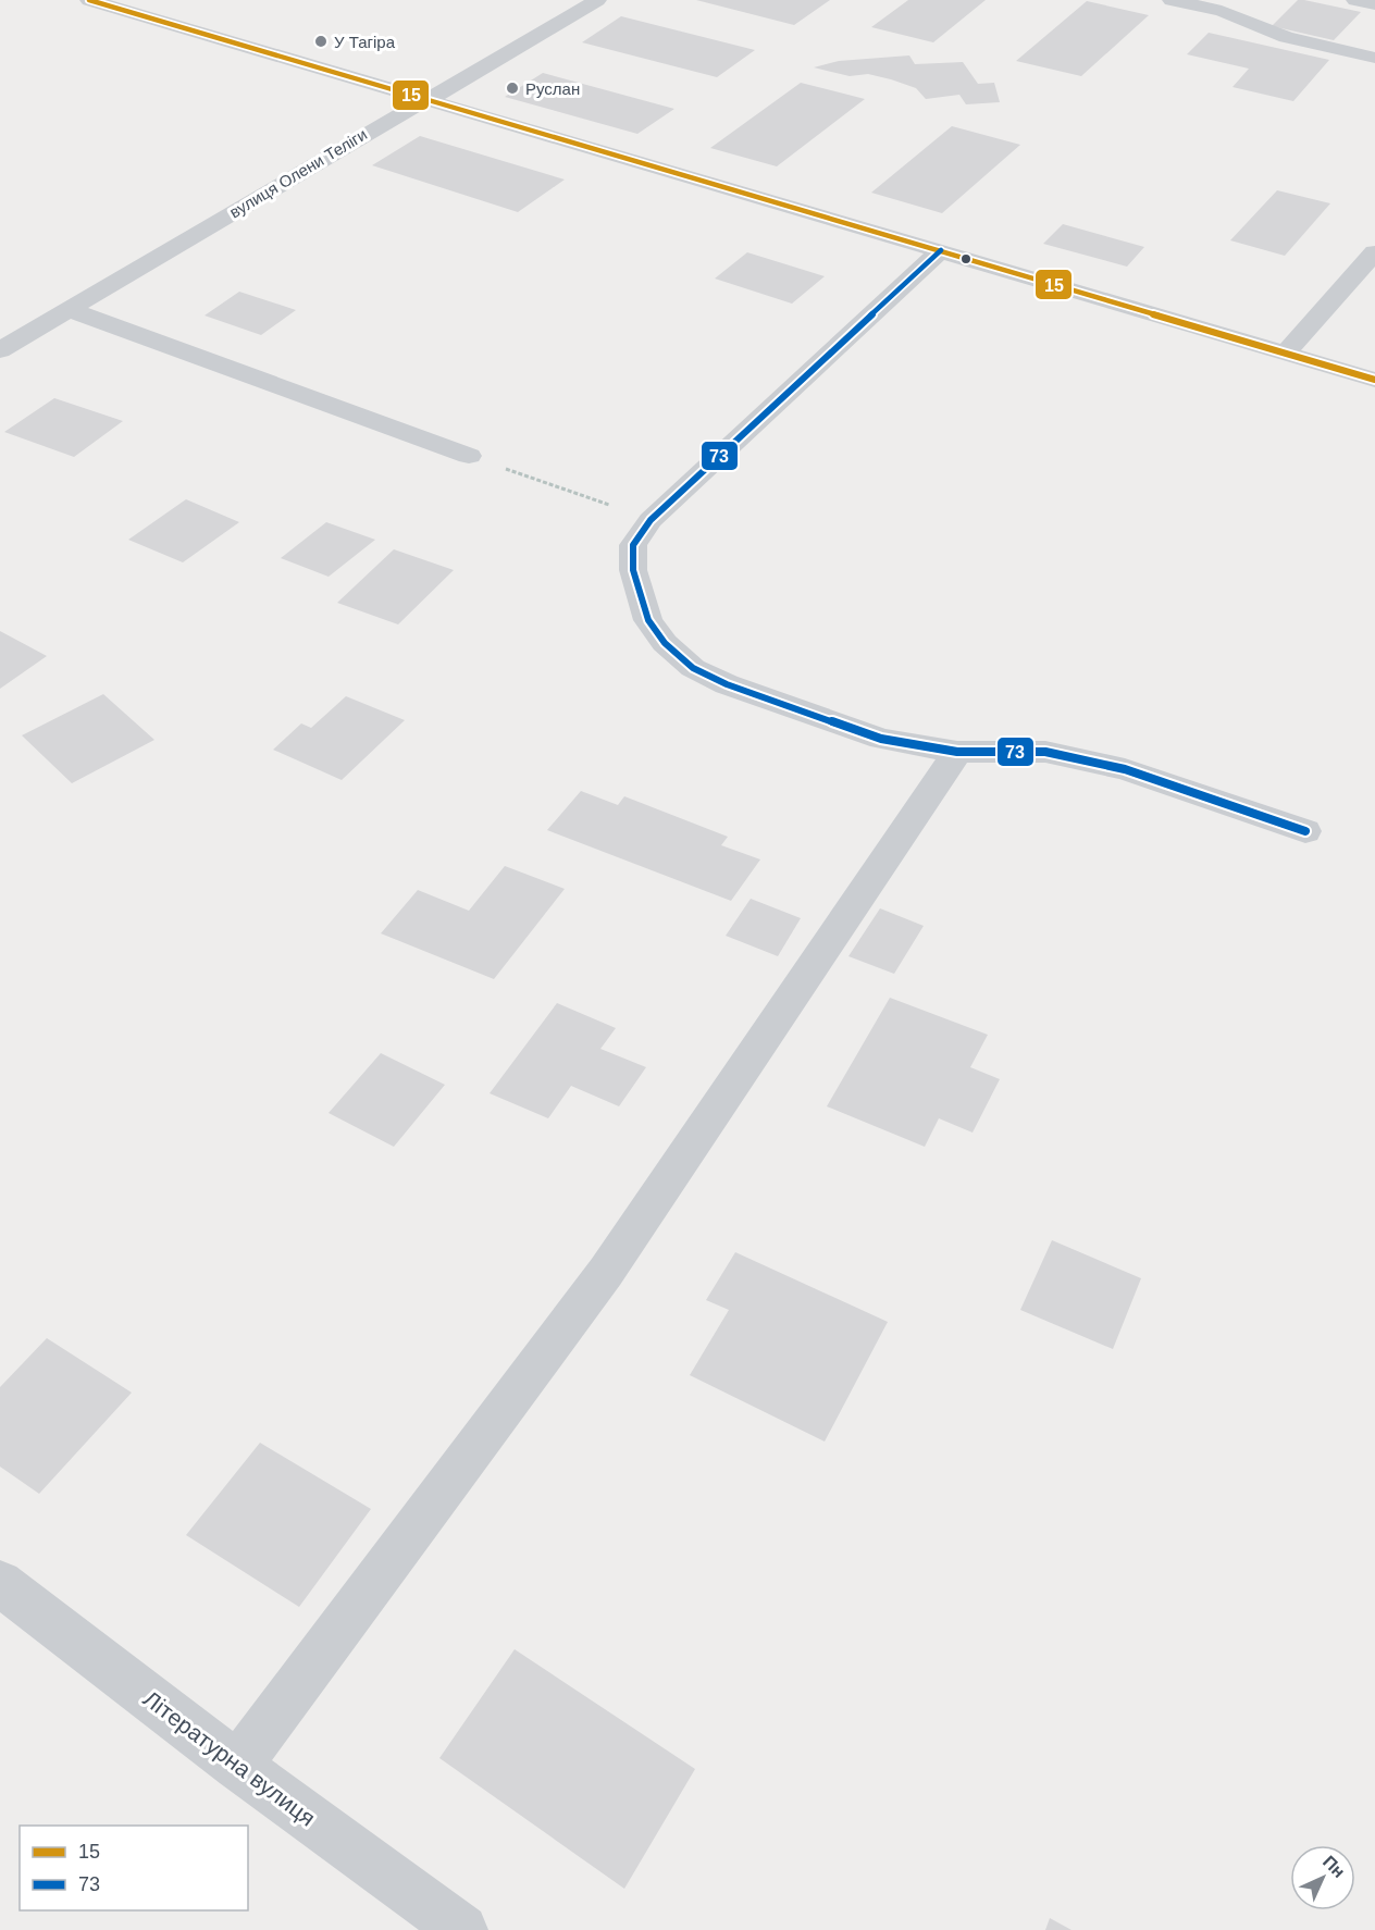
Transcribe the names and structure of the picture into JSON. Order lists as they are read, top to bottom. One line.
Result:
{"streets":{"street":["вулиця Олени Теліги","Літературна вулиця"]},"places":["У Тагіра","Руслан"],"lines":["transit line 15","transit line 73"],"legend":["15","73"],"north":"top right"}
